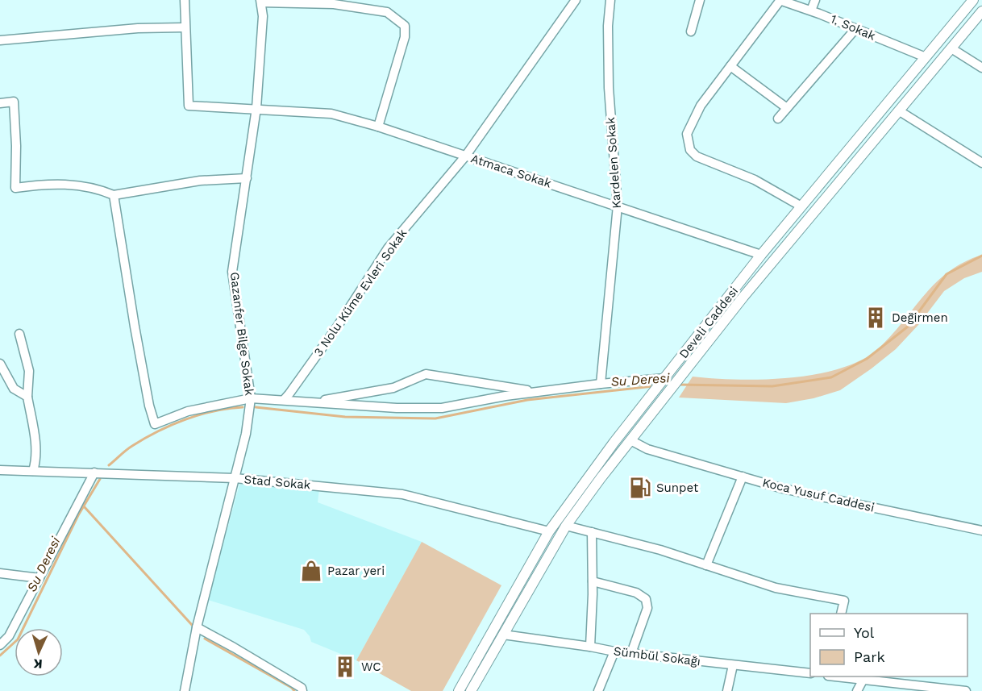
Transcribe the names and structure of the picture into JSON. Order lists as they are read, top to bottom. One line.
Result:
{"streets":{"main road":["Develi Caddesi"],"street":["1. Sokak","Kardelen Sokak","Atmaca Sokak","3 Nolu Küme Evleri Sokak","Gazanfer Bilge Sokak","Stad Sokak","Koca Yusuf Caddesi","Sümbül Sokağı"]},"crossings":[["1. Sokak","Develi Caddesi"],["Kardelen Sokak","Atmaca Sokak"],["Atmaca Sokak","3 Nolu Küme Evleri Sokak"],["Atmaca Sokak","Develi Caddesi"],["Atmaca Sokak","Gazanfer Bilge Sokak"],["Develi Caddesi","Stad Sokak"],["Develi Caddesi","Koca Yusuf Caddesi"],["Develi Caddesi","Sümbül Sokağı"],["Gazanfer Bilge Sokak","Stad Sokak"]],"water":["Su Deresi"],"places":{"building":["Değirmen","WC"],"fuel station":["Sunpet"],"shop":["Pazar yeri"]},"legend":["Yol","Park"],"north":"bottom"}
